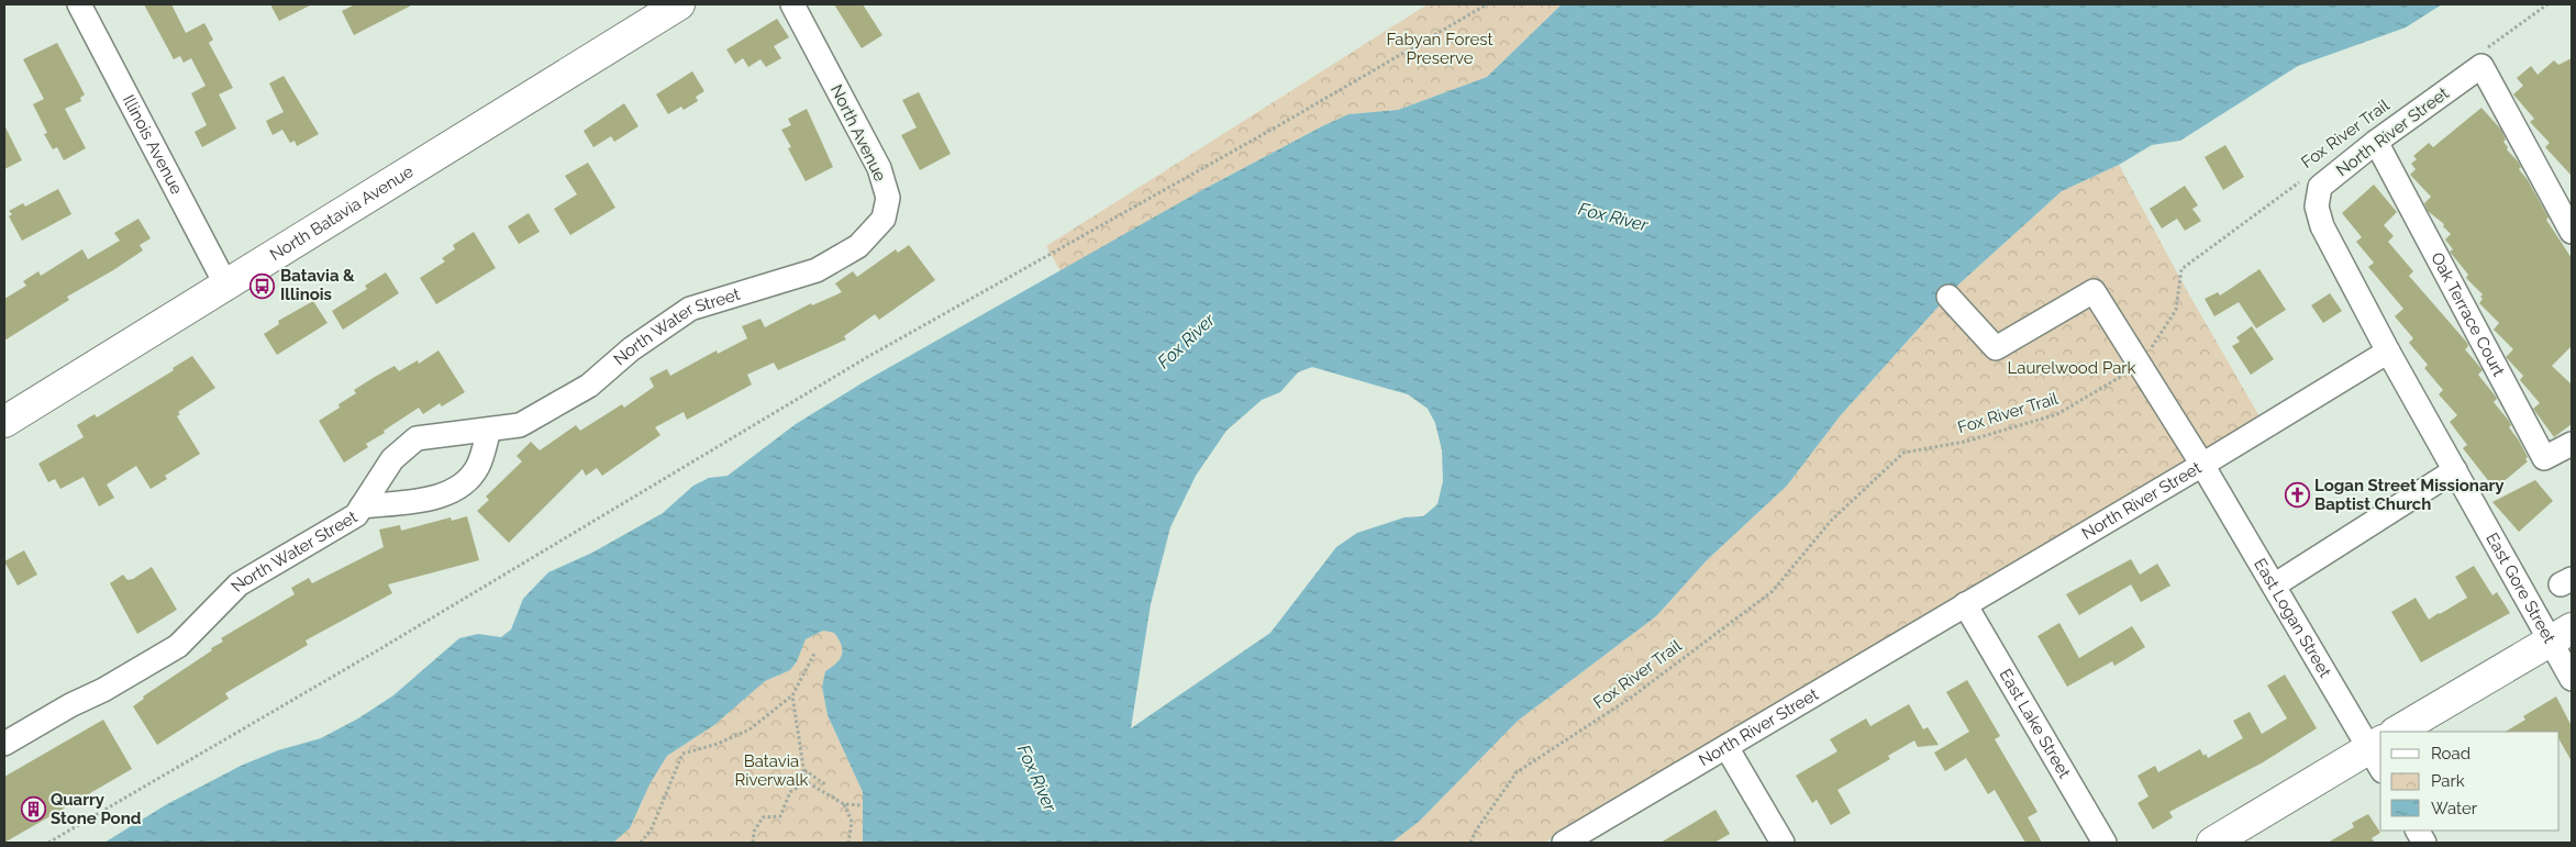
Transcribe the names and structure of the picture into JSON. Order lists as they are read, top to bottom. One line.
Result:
{"streets":{"main road":["North Batavia Avenue"],"street":["North River Street","North Avenue","Illinois Avenue","Oak Terrace Court","North Water Street","East Gore Street","East Logan Street","East Lake Street"],"path":["Fox River Trail"]},"crossings":[["North River Street","Oak Terrace Court"],["North River Street","East Gore Street"],["North River Street","East Logan Street"],["North River Street","East Lake Street"],["North Avenue","North Water Street"],["Fox River Trail","East Logan Street"],["Illinois Avenue","North Batavia Avenue"]],"water":["Fox River"],"parks":["Fabyan Forest Preserve","Laurelwood Park","Batavia Riverwalk"],"places":{"bus stop":["Batavia & Illinois"],"church":["Logan Street Missionary Baptist Church"],"building":["Quarry Stone Pond"]},"legend":["Road","Park","Water"]}
